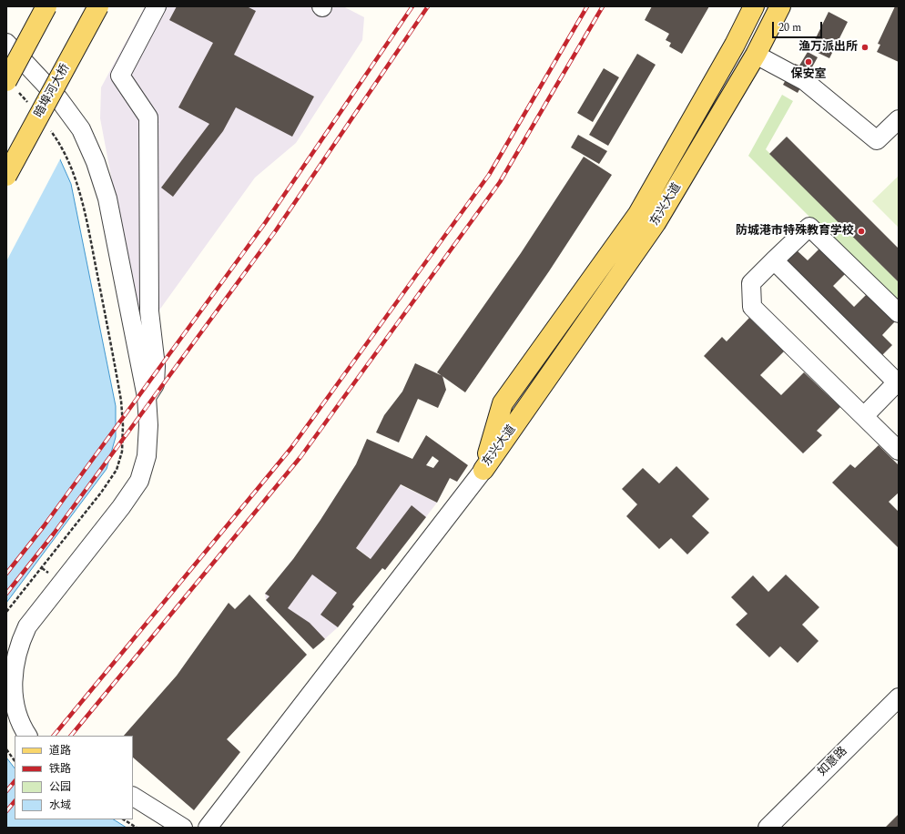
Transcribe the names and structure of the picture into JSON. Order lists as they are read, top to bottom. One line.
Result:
{"streets":{"main road":["暗埠河大桥","东兴大道"],"street":["如意路"]},"places":["渔万派出所","保安室","防城港市特殊教育学校"],"legend":["道路","铁路","公园","水域"],"scale_bar":"20 m"}
